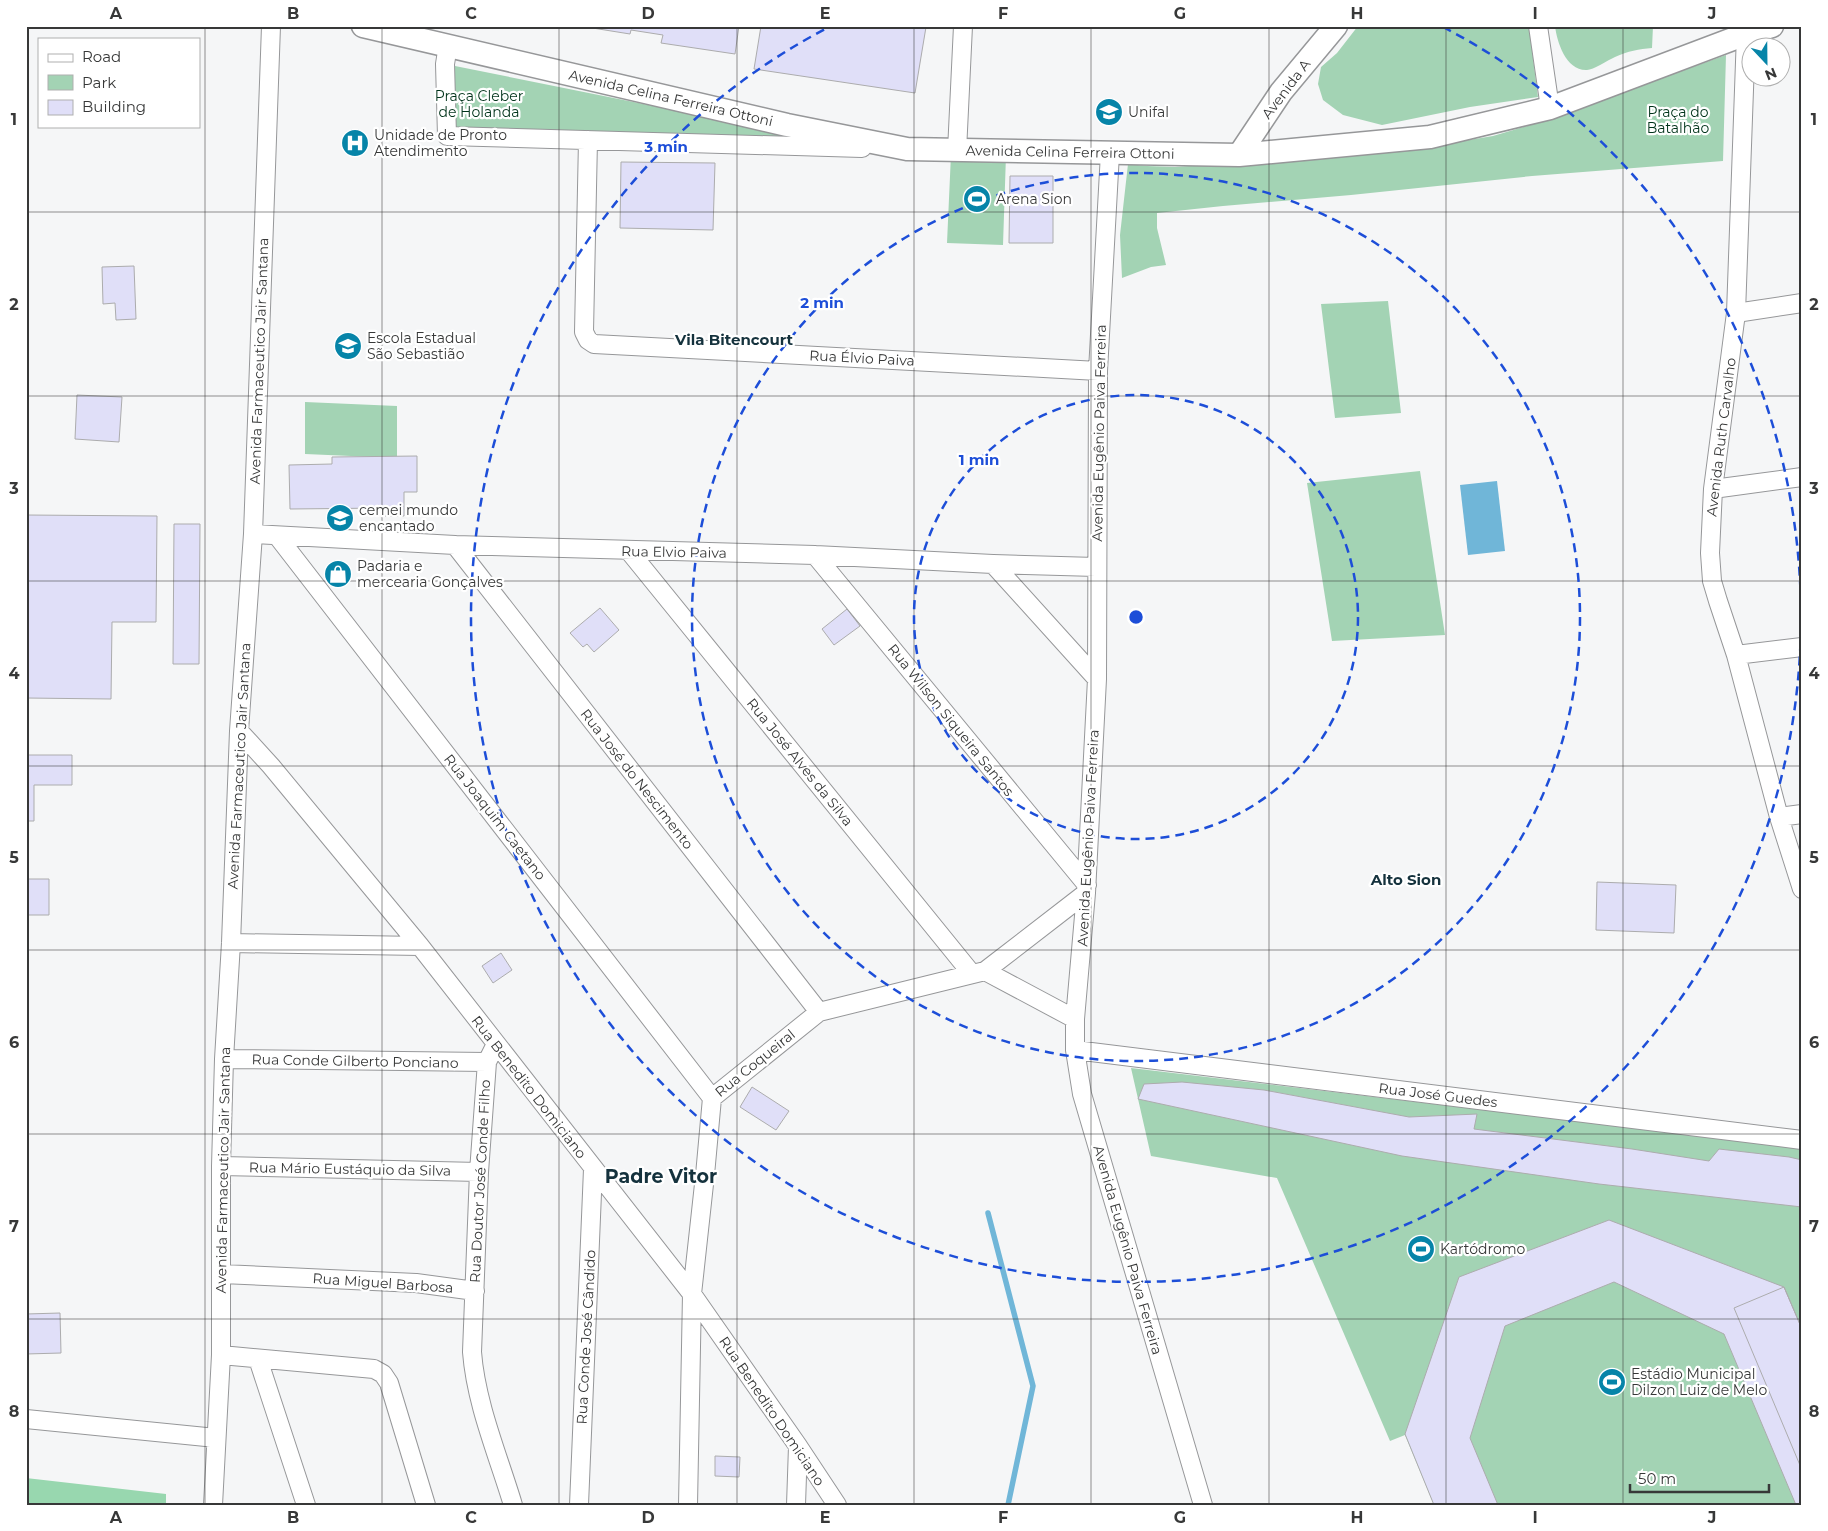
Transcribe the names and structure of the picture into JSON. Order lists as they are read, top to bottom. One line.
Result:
{"streets":{"street":["Avenida A","Avenida Celina Ferreira Ottoni","Rua Élvio Paiva","Avenida Farmaceutico Jair Santana","Avenida Eugênio Paiva Ferreira","Avenida Ruth Carvalho","Rua Elvio Paiva","Rua Wilson Siqueira Santos","Rua José Alves da Silva","Rua José do Nescimento","Rua Joaquim Caetano","Rua Conde Gilberto Ponciano","Rua Coqueiral","Rua Benedito Domiciano","Rua José Guedes","Rua Mário Eustáquio da Silva","Rua Doutor José Conde Filho","Rua Miguel Barbosa","Rua Conde José Cândido"]},"crossings":[["Avenida A","Avenida Celina Ferreira Ottoni"],["Avenida Celina Ferreira Ottoni","Avenida Eugênio Paiva Ferreira"],["Avenida Celina Ferreira Ottoni","Avenida Ruth Carvalho"],["Rua Élvio Paiva","Avenida Eugênio Paiva Ferreira"],["Avenida Farmaceutico Jair Santana","Rua Elvio Paiva"],["Avenida Farmaceutico Jair Santana","Rua Conde Gilberto Ponciano"],["Avenida Farmaceutico Jair Santana","Rua Benedito Domiciano"],["Avenida Farmaceutico Jair Santana","Rua Mário Eustáquio da Silva"],["Avenida Farmaceutico Jair Santana","Rua Miguel Barbosa"],["Avenida Eugênio Paiva Ferreira","Rua Elvio Paiva"],["Avenida Eugênio Paiva Ferreira","Rua Wilson Siqueira Santos"],["Avenida Eugênio Paiva Ferreira","Rua Coqueiral"],["Avenida Eugênio Paiva Ferreira","Rua José Guedes"],["Rua Elvio Paiva","Rua Wilson Siqueira Santos"],["Rua Elvio Paiva","Rua José Alves da Silva"],["Rua Elvio Paiva","Rua José do Nescimento"],["Rua Elvio Paiva","Rua Joaquim Caetano"],["Rua Wilson Siqueira Santos","Rua Coqueiral"],["Rua José Alves da Silva","Rua Coqueiral"],["Rua José do Nescimento","Rua Coqueiral"],["Rua Joaquim Caetano","Rua Coqueiral"],["Rua Conde Gilberto Ponciano","Rua Doutor José Conde Filho"],["Rua Coqueiral","Rua Benedito Domiciano"],["Rua Benedito Domiciano","Rua Doutor José Conde Filho"],["Rua Benedito Domiciano","Rua Conde José Cândido"],["Rua Mário Eustáquio da Silva","Rua Doutor José Conde Filho"],["Rua Doutor José Conde Filho","Rua Miguel Barbosa"]],"districts":["Vila Bitencourt","Alto Sion","Padre Vitor"],"parks":["Praça Cleber de Holanda","Praça do Batalhão"],"places":{"school or university":["Unifal","Escola Estadual São Sebastião","cemei mundo encantado"],"hospital":["Unidade de Pronto Atendimento"],"sports":["Arena Sion","Kartódromo","Estádio Municipal Dilzon Luiz de Melo"],"shop":["Padaria e mercearia Gonçalves"]},"legend":["Road","Park","Building"],"scale_bar":"50 m","north":"bottom","grid":{"columns":["A","B","C","D","E","F","G","H","I","J"],"rows":["1","2","3","4","5","6","7","8"]},"rings":["3 min","2 min","1 min"]}
